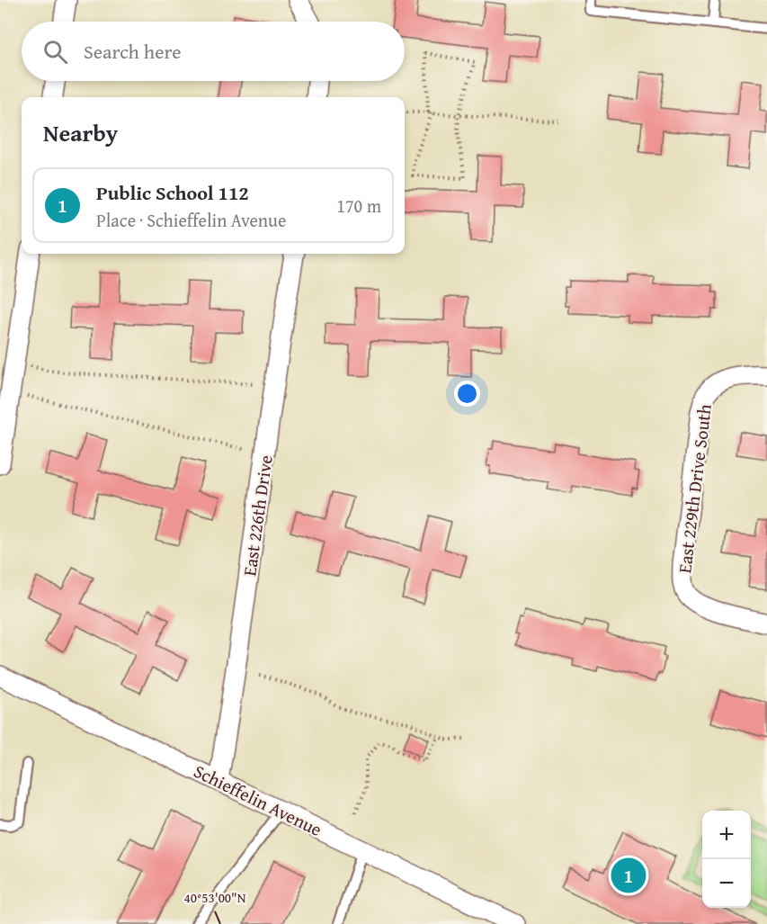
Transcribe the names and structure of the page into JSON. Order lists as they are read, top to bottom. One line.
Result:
{"streets":{"street":["East 229th Drive South","East 226th Drive","Schieffelin Avenue"]},"crossings":[["East 226th Drive","Schieffelin Avenue"]],"page":{"search":"Search here","heading":"Nearby","list":[{"mark":"1","name":"Public School 112","note":"Place · Schieffelin Avenue","value":"170 m"}],"map_buttons":["+","−"],"pins":"1"},"coordinates":["40°53'00\"N"]}
